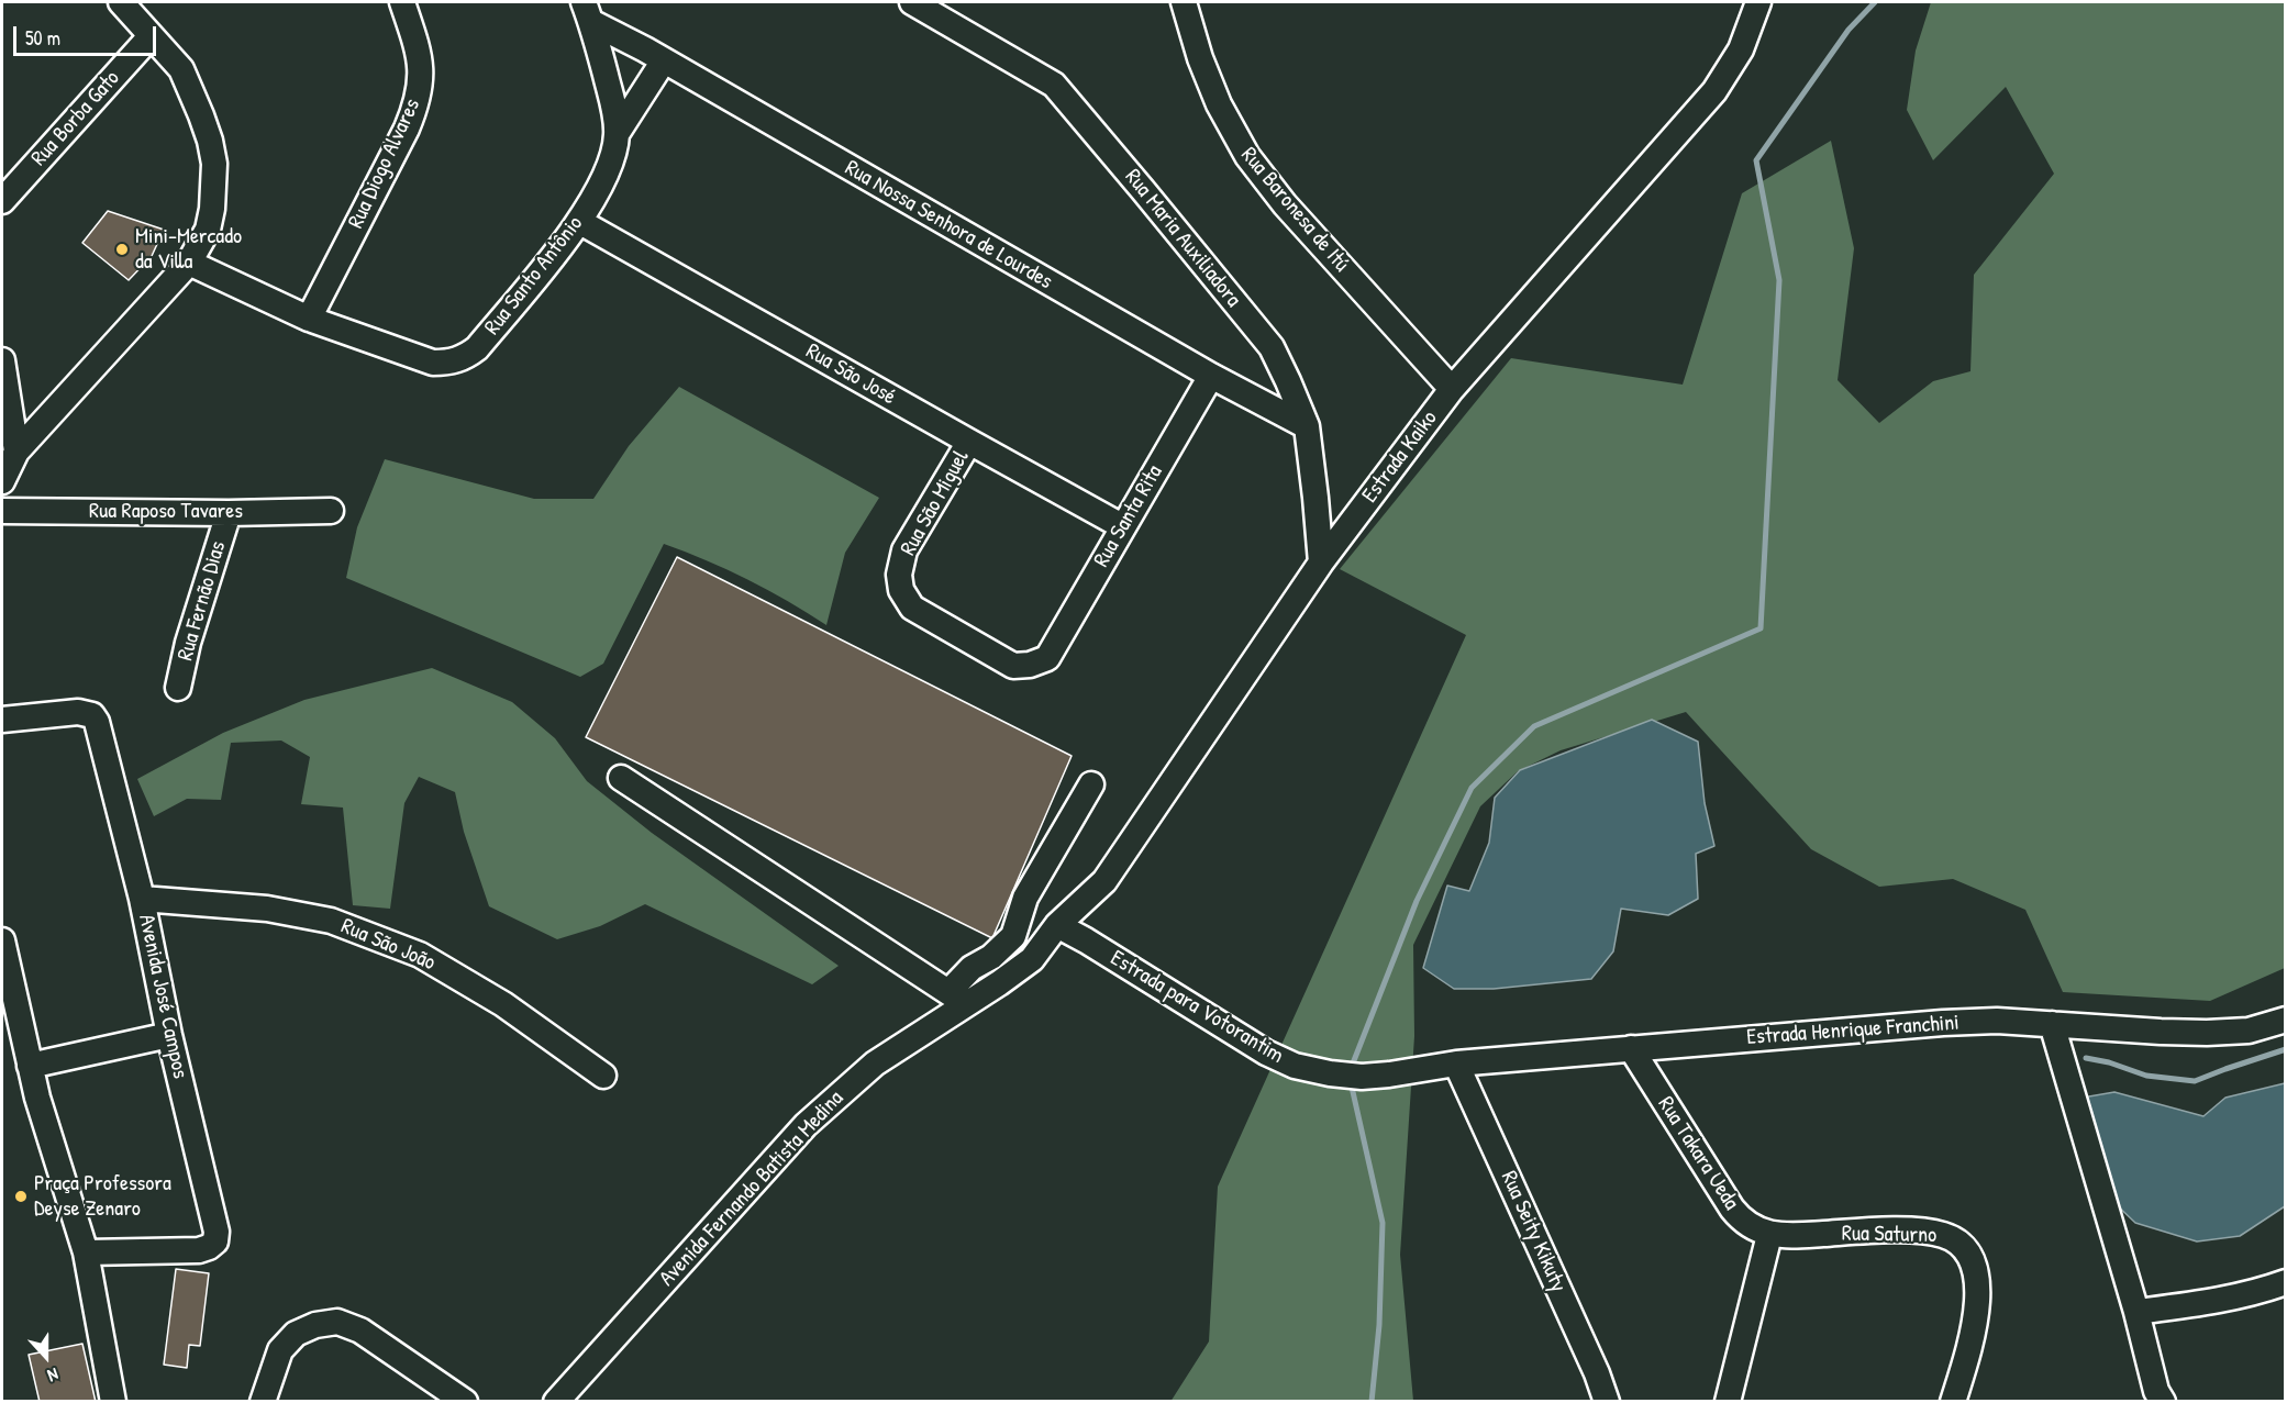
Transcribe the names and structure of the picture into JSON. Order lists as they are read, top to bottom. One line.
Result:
{"streets":{"street":["Rua Borba Gato","Rua Diogo Alvares","Rua Baronesa de Itú","Rua Nossa Senhora de Lourdes","Rua Maria Auxiliadora","Rua Santo Antônio","Rua São José","Estrada Kaiko","Rua São Miguel","Rua Raposo Tavares","Rua Santa Rita","Rua Fernão Dias","Rua São João","Avenida José Campos","Estrada para Votorantim","Estrada Henrique Franchini","Rua Takara Ueda","Avenida Fernando Batista Medina","Rua Seity Kikuty","Rua Saturno"]},"crossings":[["Rua Diogo Alvares","Rua Santo Antônio"],["Rua Baronesa de Itú","Estrada Kaiko"],["Rua Nossa Senhora de Lourdes","Rua Maria Auxiliadora"],["Rua Nossa Senhora de Lourdes","Rua Santo Antônio"],["Rua Nossa Senhora de Lourdes","Rua Santa Rita"],["Rua Maria Auxiliadora","Estrada Kaiko"],["Rua Santo Antônio","Rua São José"],["Rua São José","Rua São Miguel"],["Rua São José","Rua Santa Rita"],["Estrada Kaiko","Estrada para Votorantim"],["Estrada Kaiko","Avenida Fernando Batista Medina"],["Rua São Miguel","Rua Santa Rita"],["Rua Raposo Tavares","Rua Fernão Dias"],["Rua São João","Avenida José Campos"],["Estrada para Votorantim","Estrada Henrique Franchini"],["Estrada para Votorantim","Avenida Fernando Batista Medina"],["Estrada Henrique Franchini","Rua Takara Ueda"],["Estrada Henrique Franchini","Rua Seity Kikuty"],["Rua Takara Ueda","Rua Saturno"]],"places":["Mini-Mercado da Villa","Praça Professora Deyse Zenaro"],"scale_bar":"50 m","north":"bottom"}
